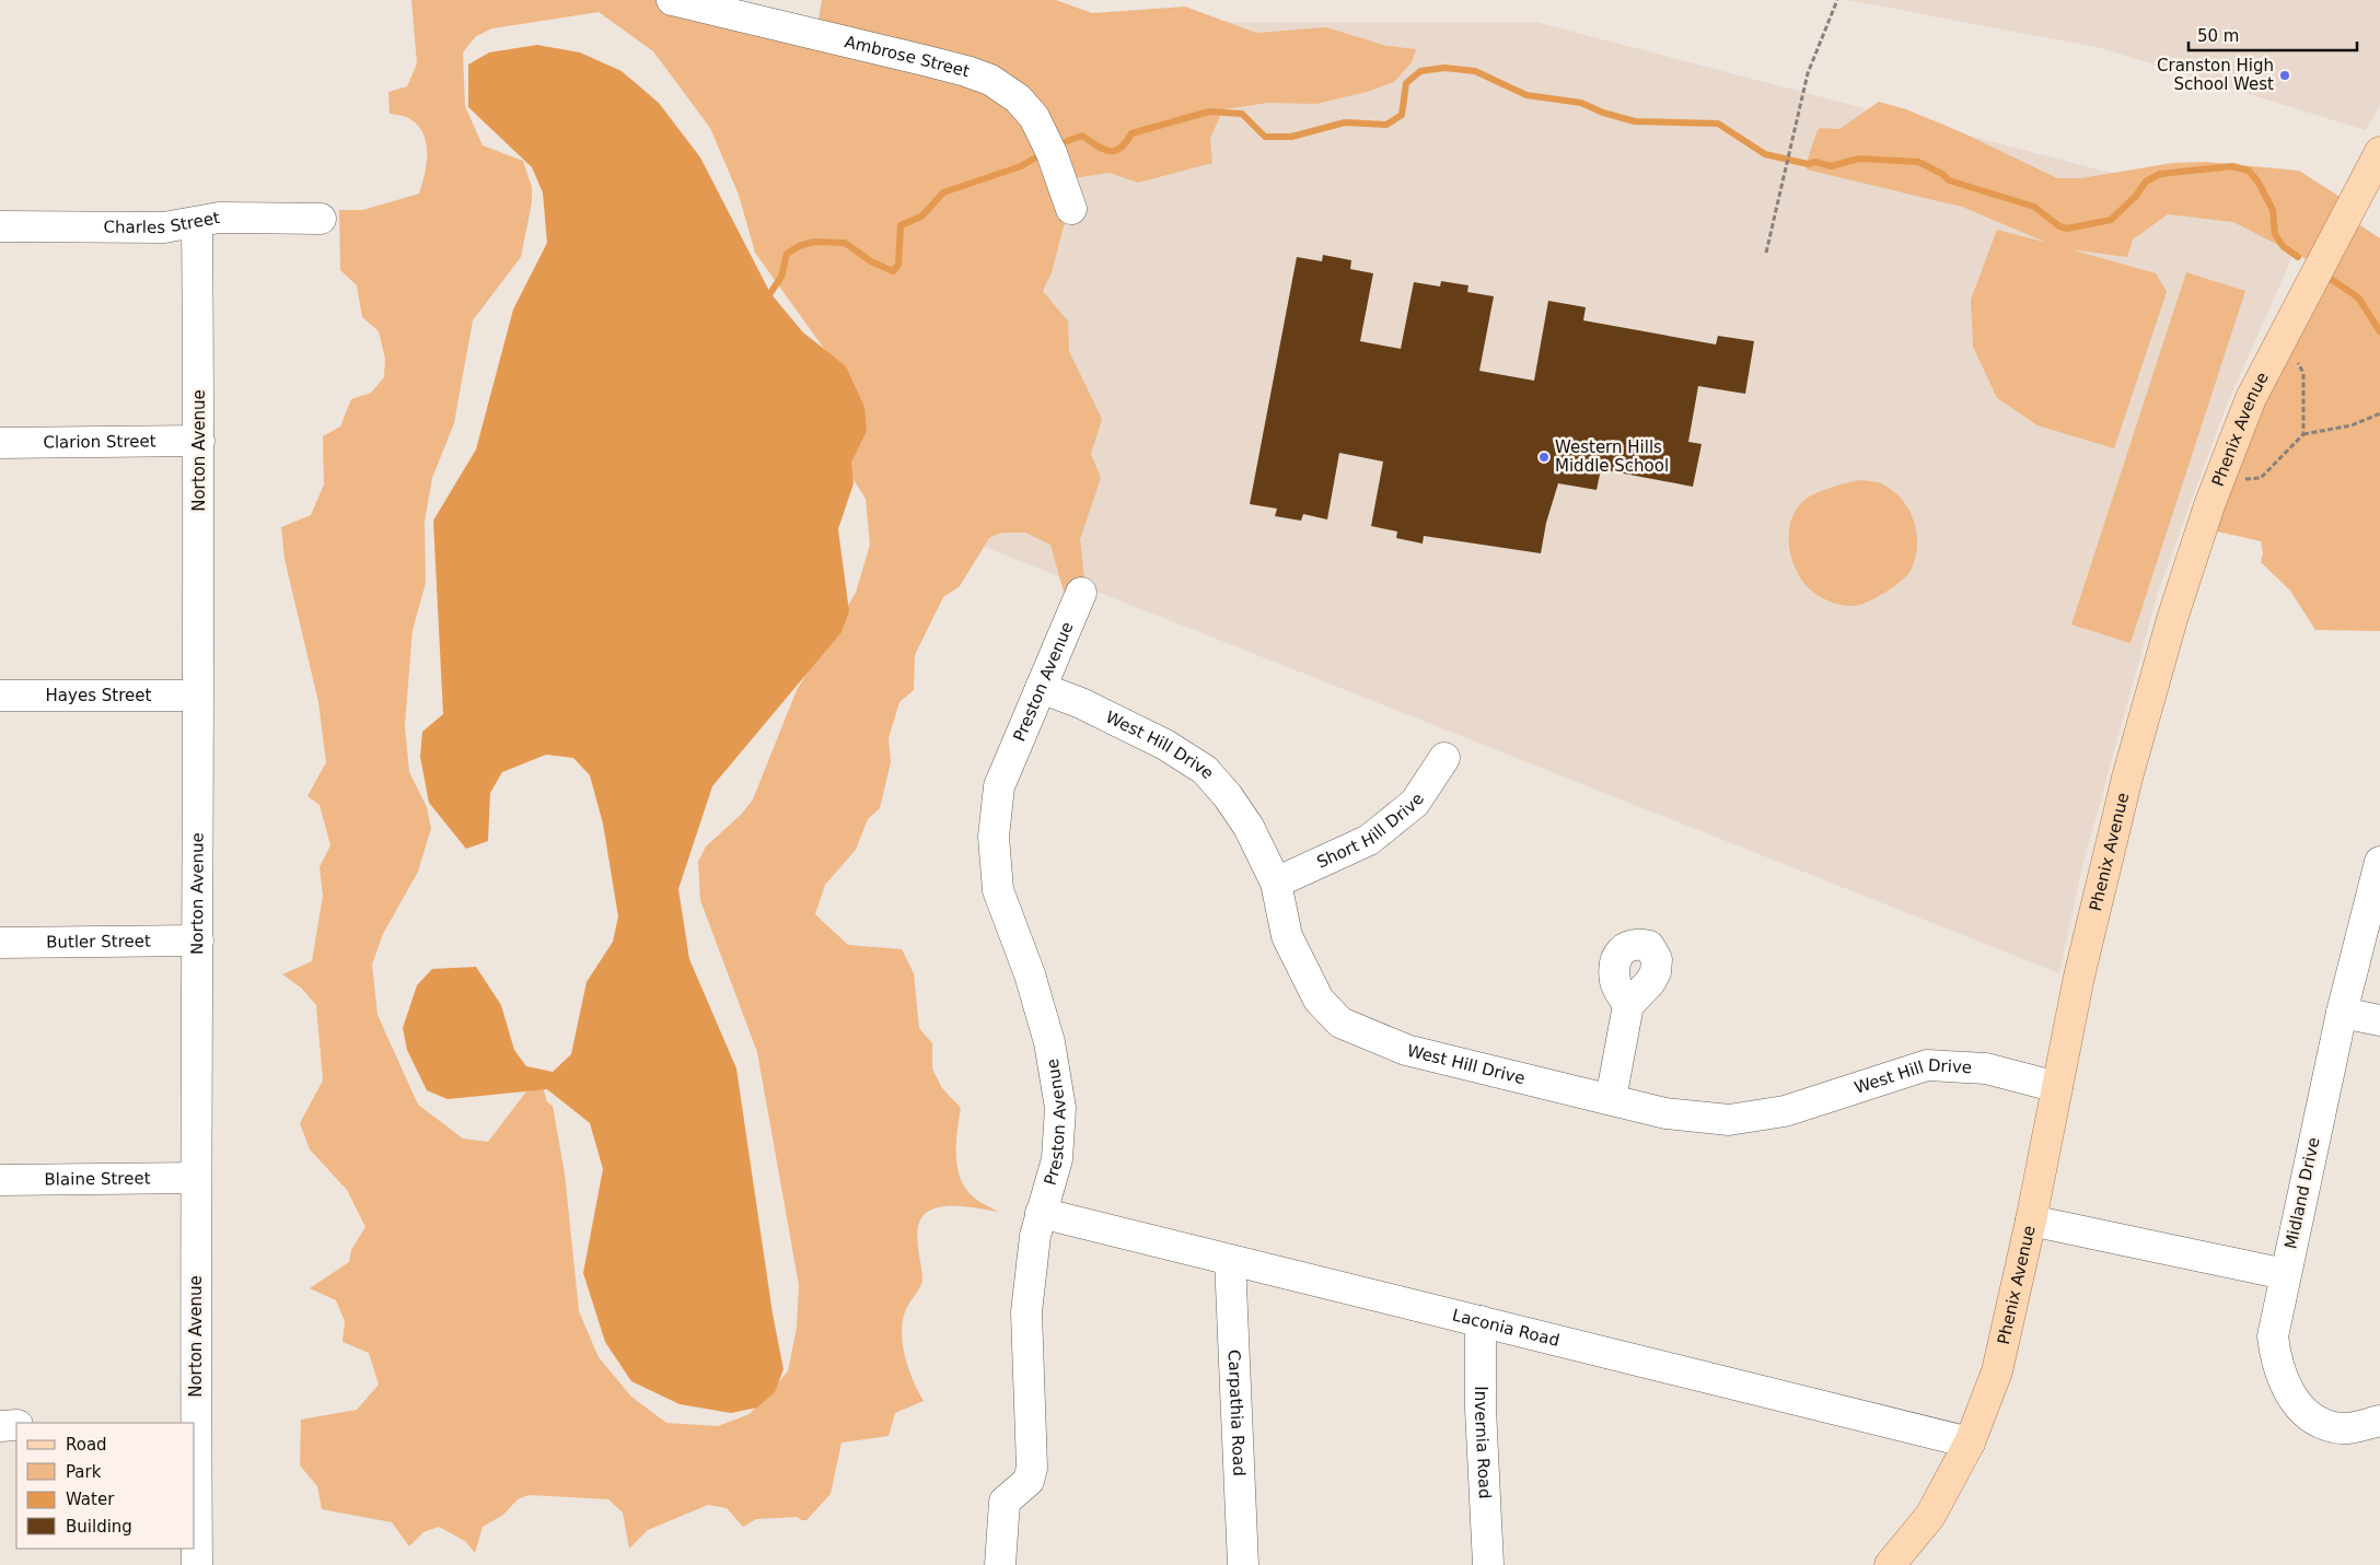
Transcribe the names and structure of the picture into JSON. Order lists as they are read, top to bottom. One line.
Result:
{"streets":{"main road":["Phenix Avenue"],"street":["Ambrose Street","Charles Street","Clarion Street","Norton Avenue","Preston Avenue","Hayes Street","West Hill Drive","Short Hill Drive","Butler Street","Blaine Street","Midland Drive","Laconia Road","Carpathia Road","Invernia Road"]},"crossings":[["Charles Street","Norton Avenue"],["Phenix Avenue","West Hill Drive"],["Phenix Avenue","Laconia Road"],["Clarion Street","Norton Avenue"],["Norton Avenue","Hayes Street"],["Norton Avenue","Butler Street"],["Norton Avenue","Blaine Street"],["Preston Avenue","West Hill Drive"],["Preston Avenue","Laconia Road"],["West Hill Drive","Short Hill Drive"],["Laconia Road","Carpathia Road"],["Laconia Road","Invernia Road"]],"places":["Cranston High School West","Western Hills Middle School"],"legend":["Road","Park","Water","Building"],"scale_bar":"50 m"}
